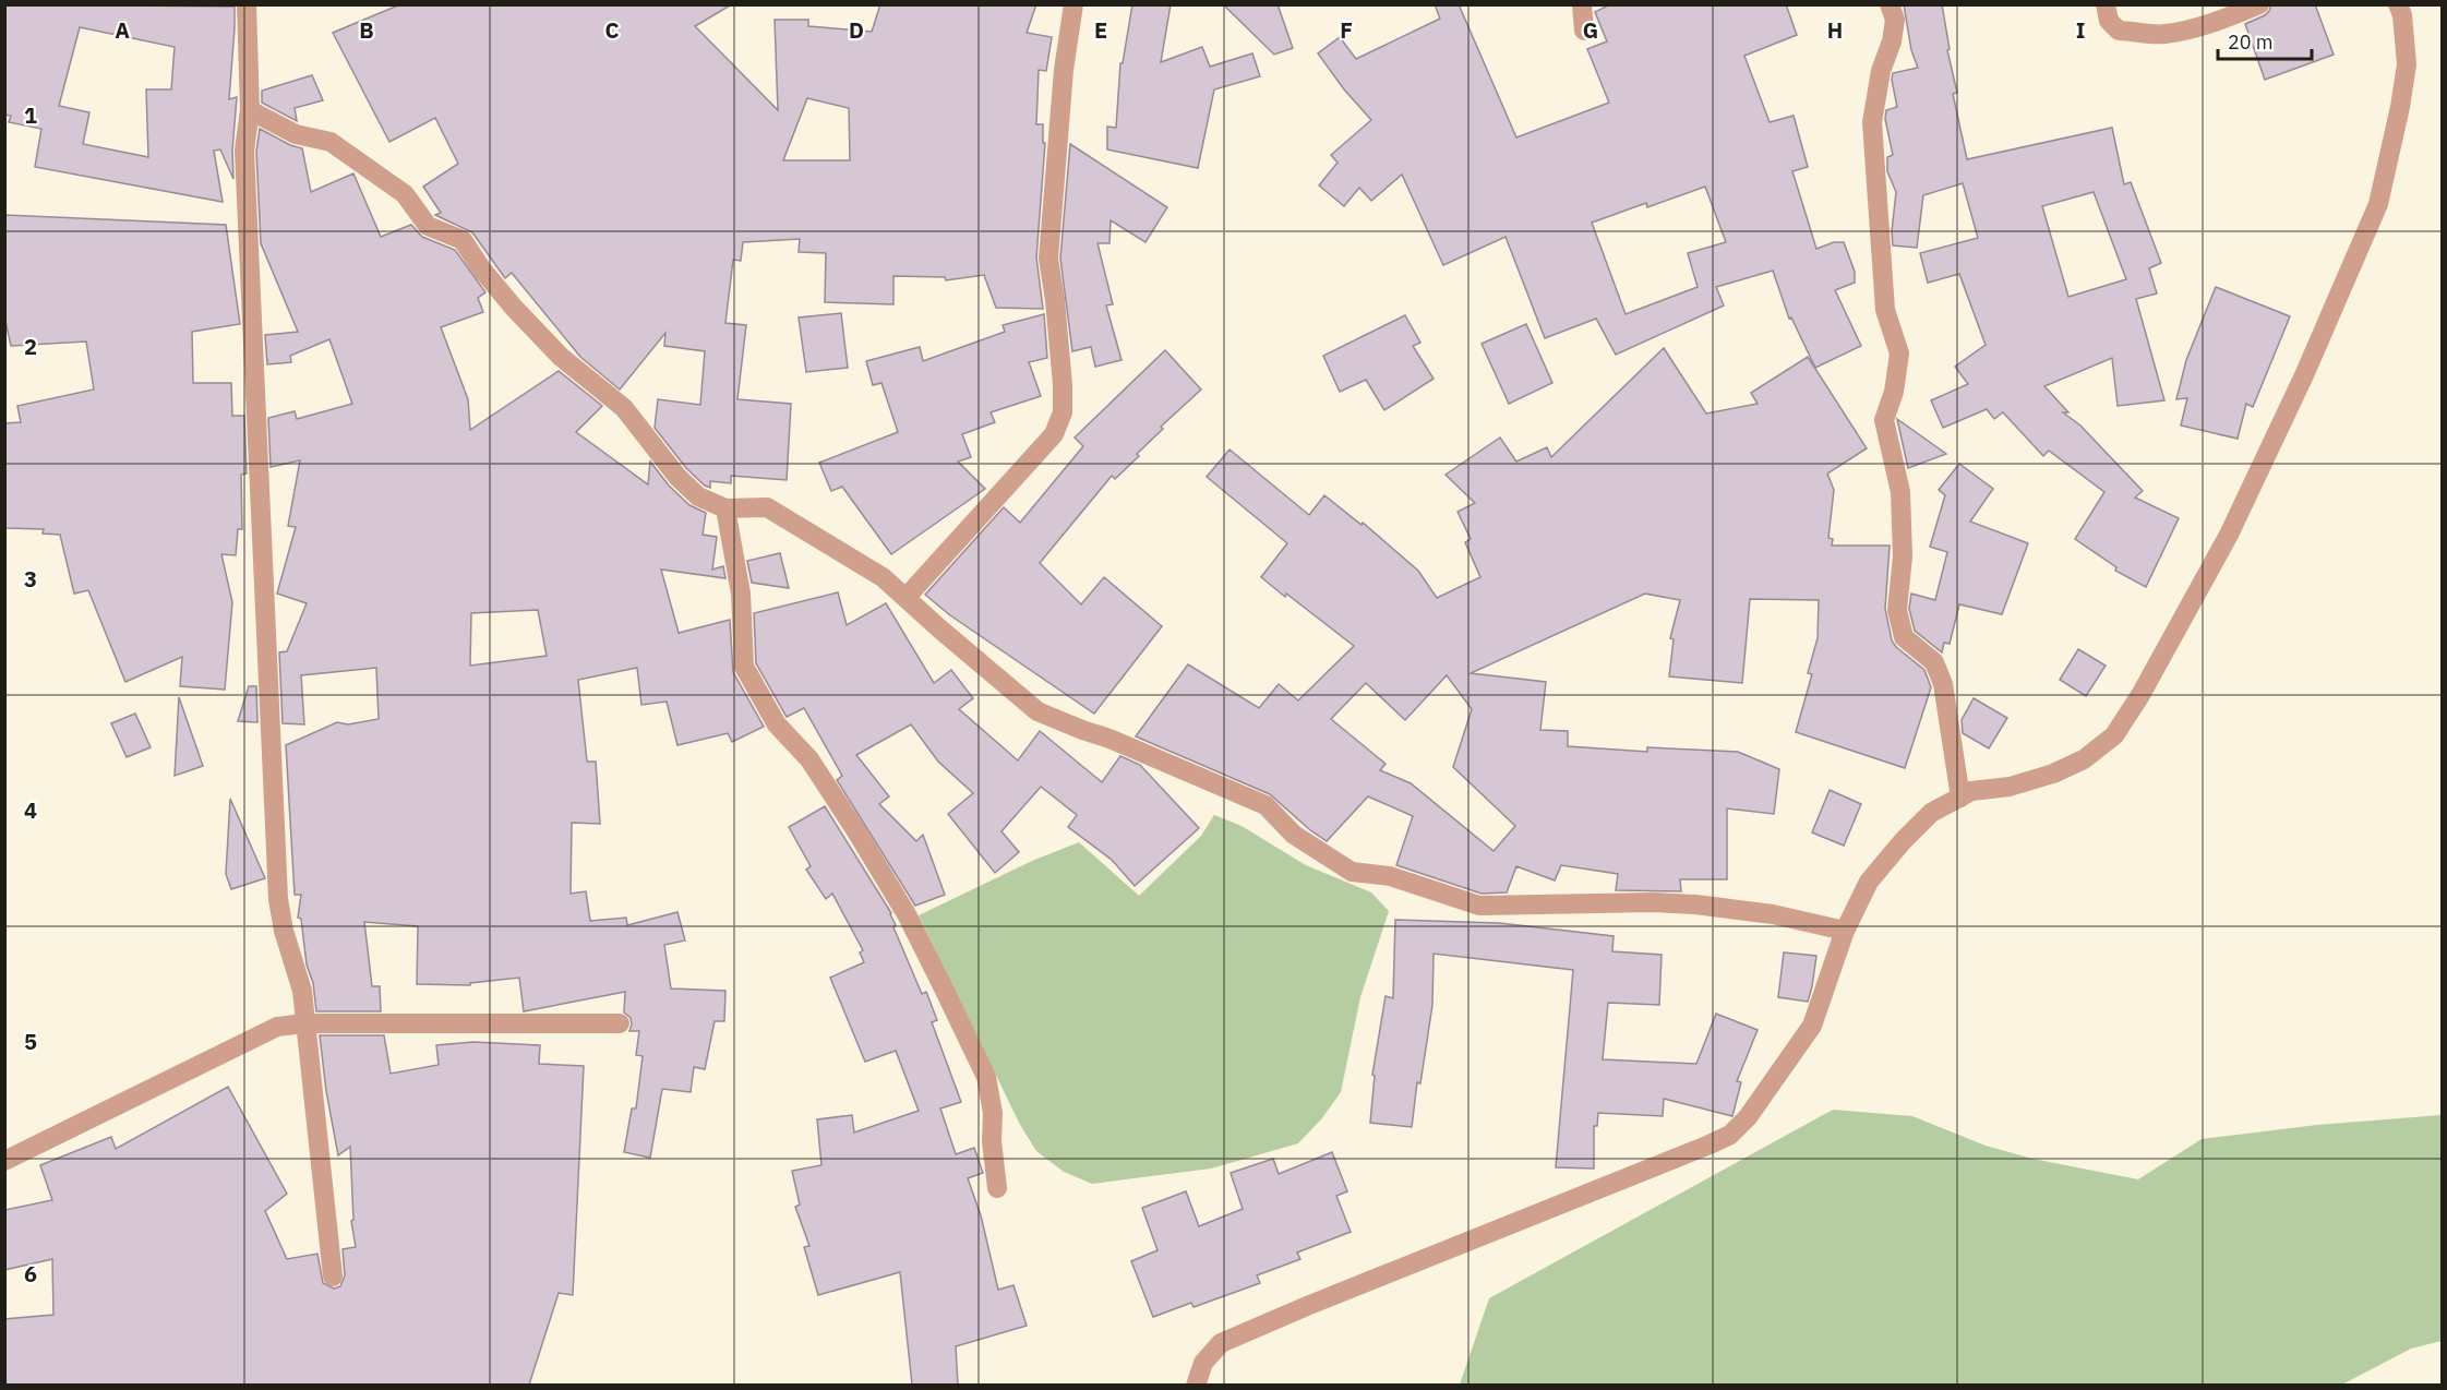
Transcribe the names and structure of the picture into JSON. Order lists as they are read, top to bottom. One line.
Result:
{"scale_bar":"20 m","grid":{"columns":["A","B","C","D","E","F","G","H","I"],"rows":["1","2","3","4","5","6"]}}
